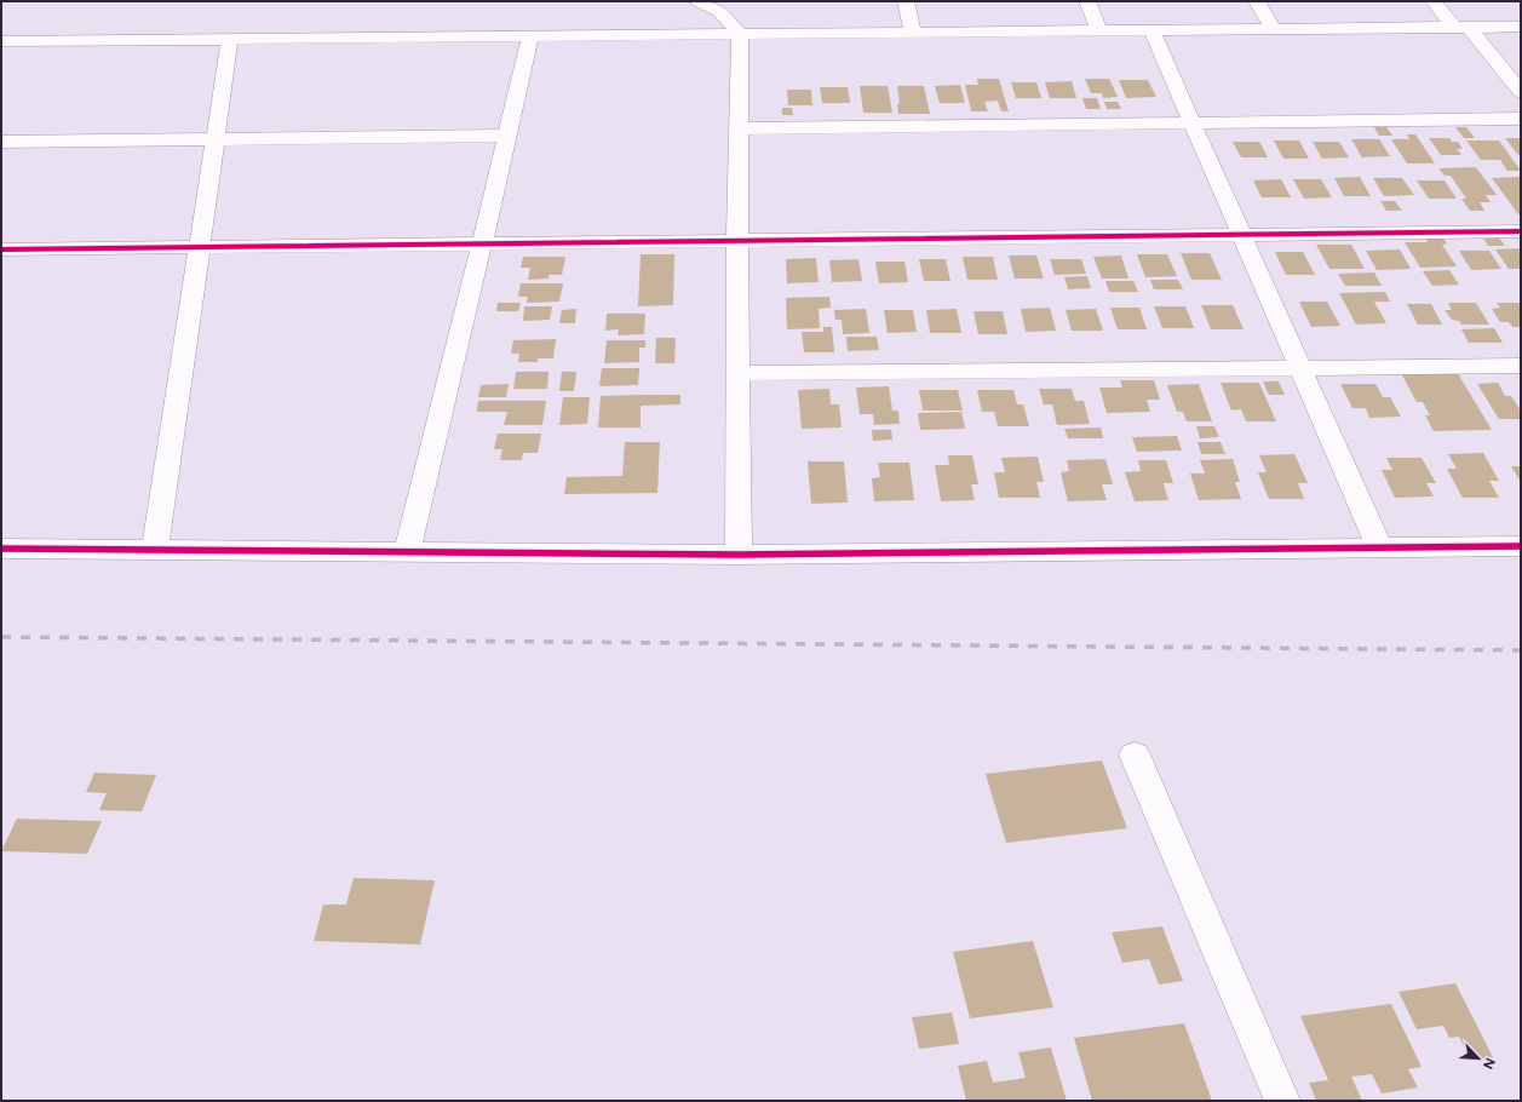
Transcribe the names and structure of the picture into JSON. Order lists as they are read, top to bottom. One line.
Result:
{"north":"bottom right"}
